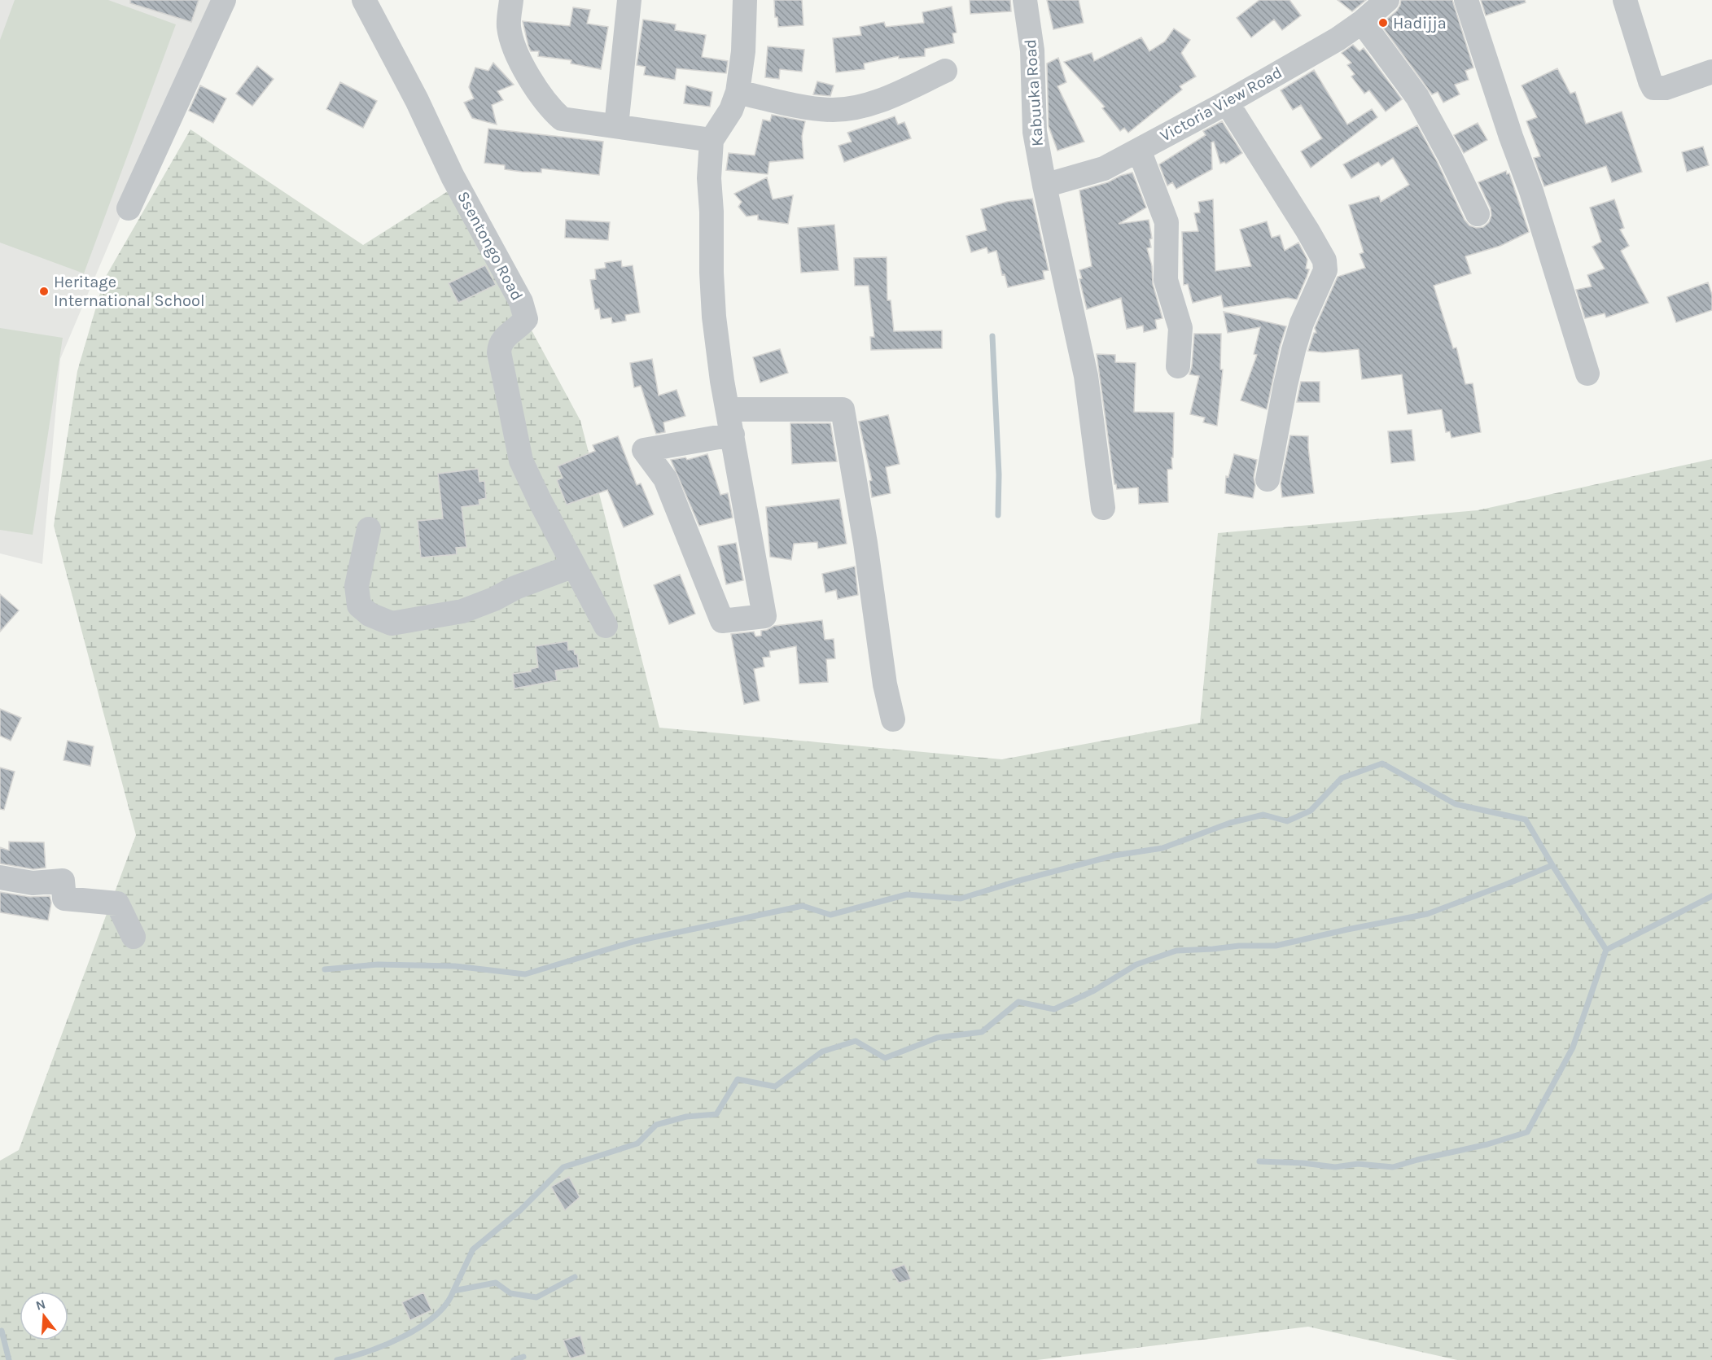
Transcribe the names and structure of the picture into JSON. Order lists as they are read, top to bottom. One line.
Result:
{"streets":{"street":["Kabuuka Road","Victoria View Road","Ssentongo Road"]},"crossings":[["Kabuuka Road","Victoria View Road"]],"places":["Hadijja","Heritage International School"],"north":"top"}
